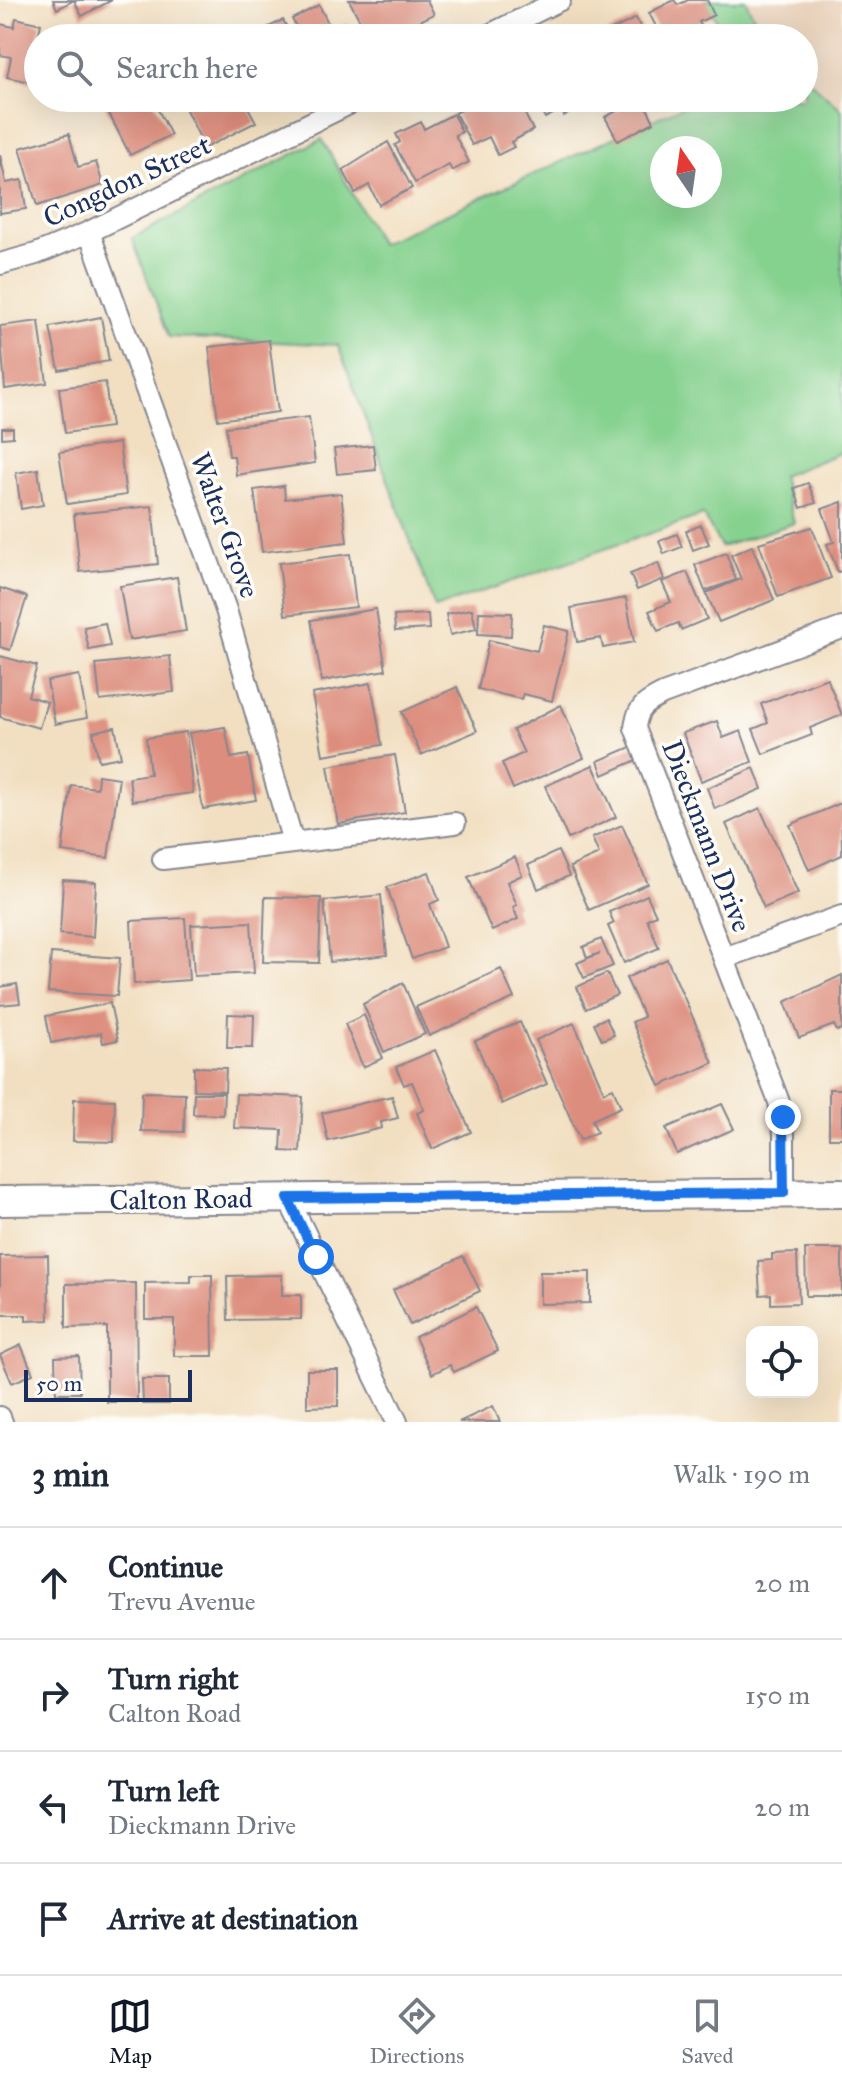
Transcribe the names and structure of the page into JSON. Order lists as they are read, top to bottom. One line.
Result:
{"streets":{"main road":["Calton Road"],"street":["Congdon Street","Walter Grove","Dieckmann Drive"]},"crossings":[["Congdon Street","Walter Grove"],["Dieckmann Drive","Calton Road"]],"scale_bar":"50 m","north":"top","page":{"search":"Search here","scale":"50 m","heading":["3 min","Walk · 190 m"],"list":[["Continue","Trevu Avenue","20 m"],["Turn right","Calton Road","150 m"],["Turn left","Dieckmann Drive","20 m"],"Arrive at destination"],"nav":["Map","Directions","Saved"]}}
